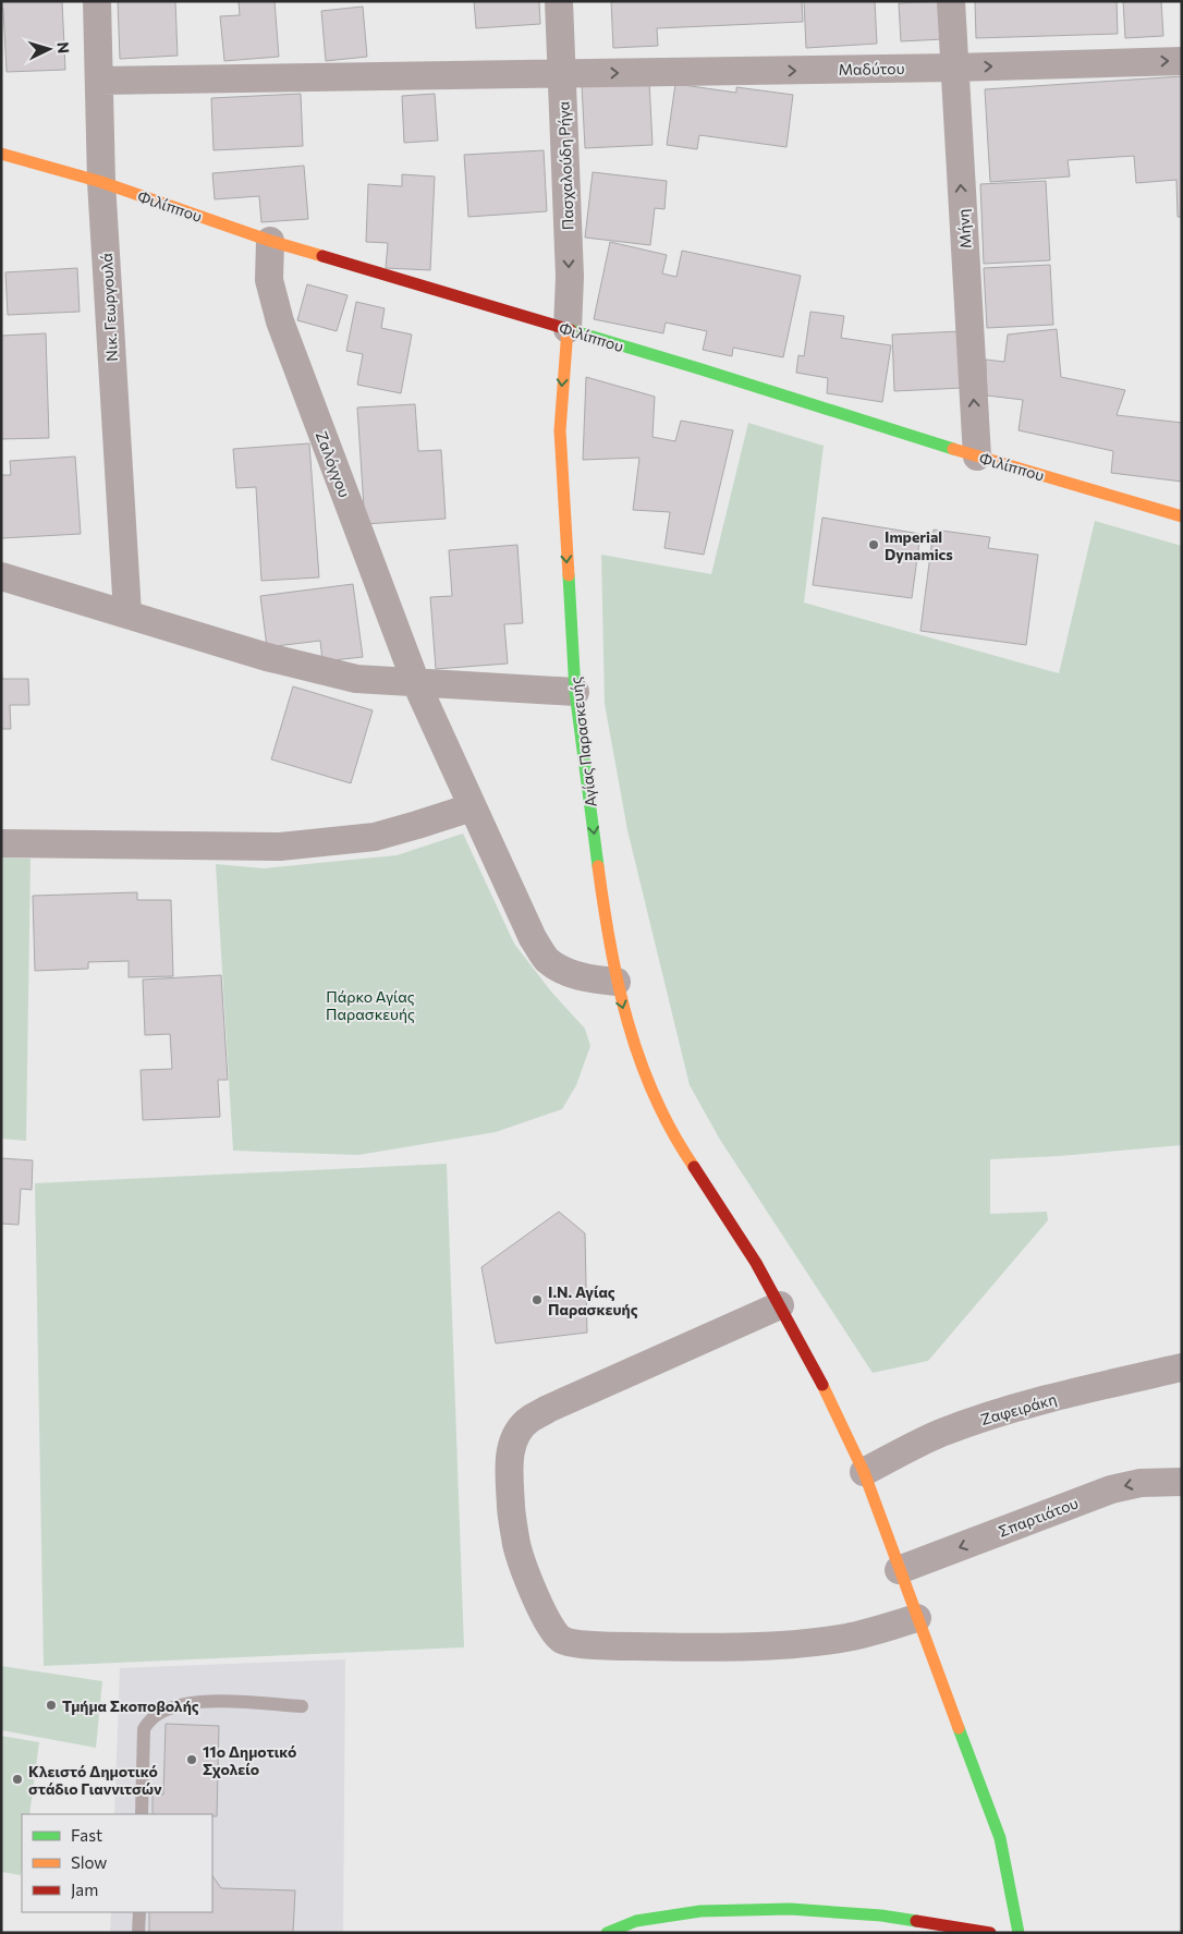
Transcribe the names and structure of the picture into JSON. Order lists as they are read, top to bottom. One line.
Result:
{"streets":{"street":["Μαδύτου","Πασχαλούδη Ρήγα","Φιλίππου","Μήνη","Νικ. Γεωργουλά","Ζαλόγγου","Αγίας Παρασκευής","Ζαφειράκη","Σπαρτιάτου"]},"crossings":[["Μαδύτου","Πασχαλούδη Ρήγα"],["Μαδύτου","Μήνη"],["Μαδύτου","Νικ. Γεωργουλά"],["Πασχαλούδη Ρήγα","Φιλίππου"],["Πασχαλούδη Ρήγα","Αγίας Παρασκευής"],["Φιλίππου","Μήνη"],["Φιλίππου","Νικ. Γεωργουλά"],["Φιλίππου","Ζαλόγγου"],["Φιλίππου","Αγίας Παρασκευής"],["Ζαλόγγου","Αγίας Παρασκευής"],["Αγίας Παρασκευής","Ζαφειράκη"],["Αγίας Παρασκευής","Σπαρτιάτου"]],"one_way":["Μαδύτου","Πασχαλούδη Ρήγα","Μήνη","Αγίας Παρασκευής","Σπαρτιάτου"],"parks":["Πάρκο Αγίας Παρασκευής"],"places":["Imperial Dynamics","Ι.Ν. Αγίας Παρασκευής","Τμήμα Σκοποβολής","11ο Δημοτικό Σχολείο","Κλειστό Δημοτικό στάδιο Γιαννιτσών"],"legend":["Fast","Slow","Jam"],"north":"right"}
